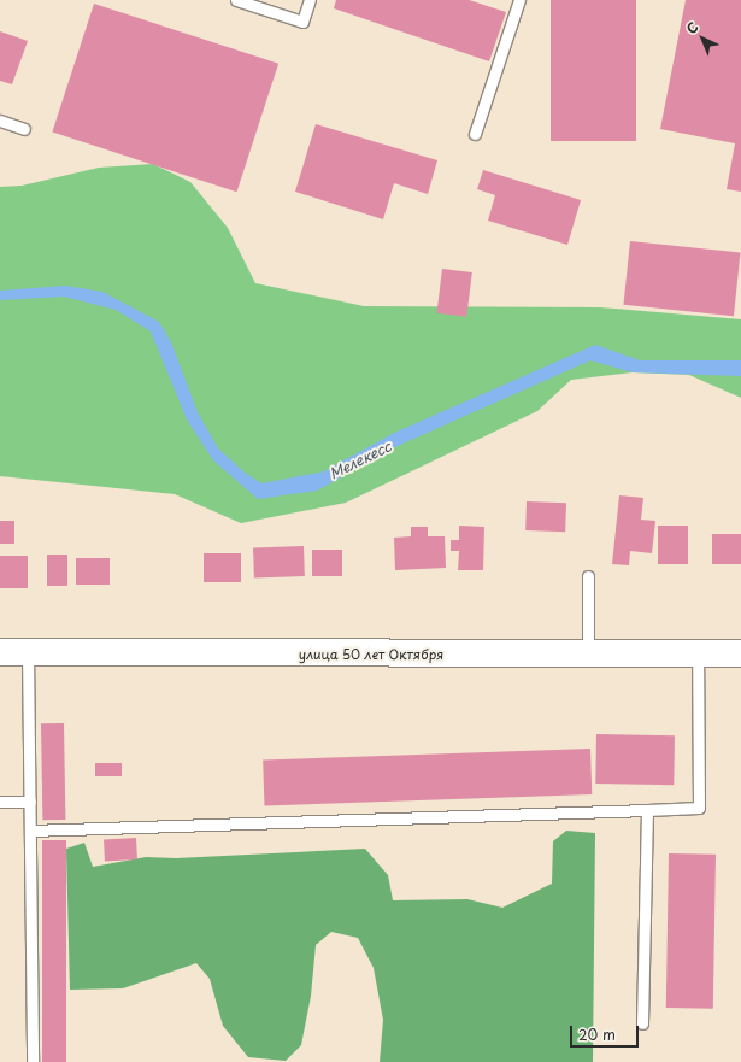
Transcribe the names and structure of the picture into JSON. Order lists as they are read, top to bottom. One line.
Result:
{"streets":{"main road":["улица 50 лет Октября"]},"water":["Мелекесс"],"scale_bar":"20 m","north":"top left"}
